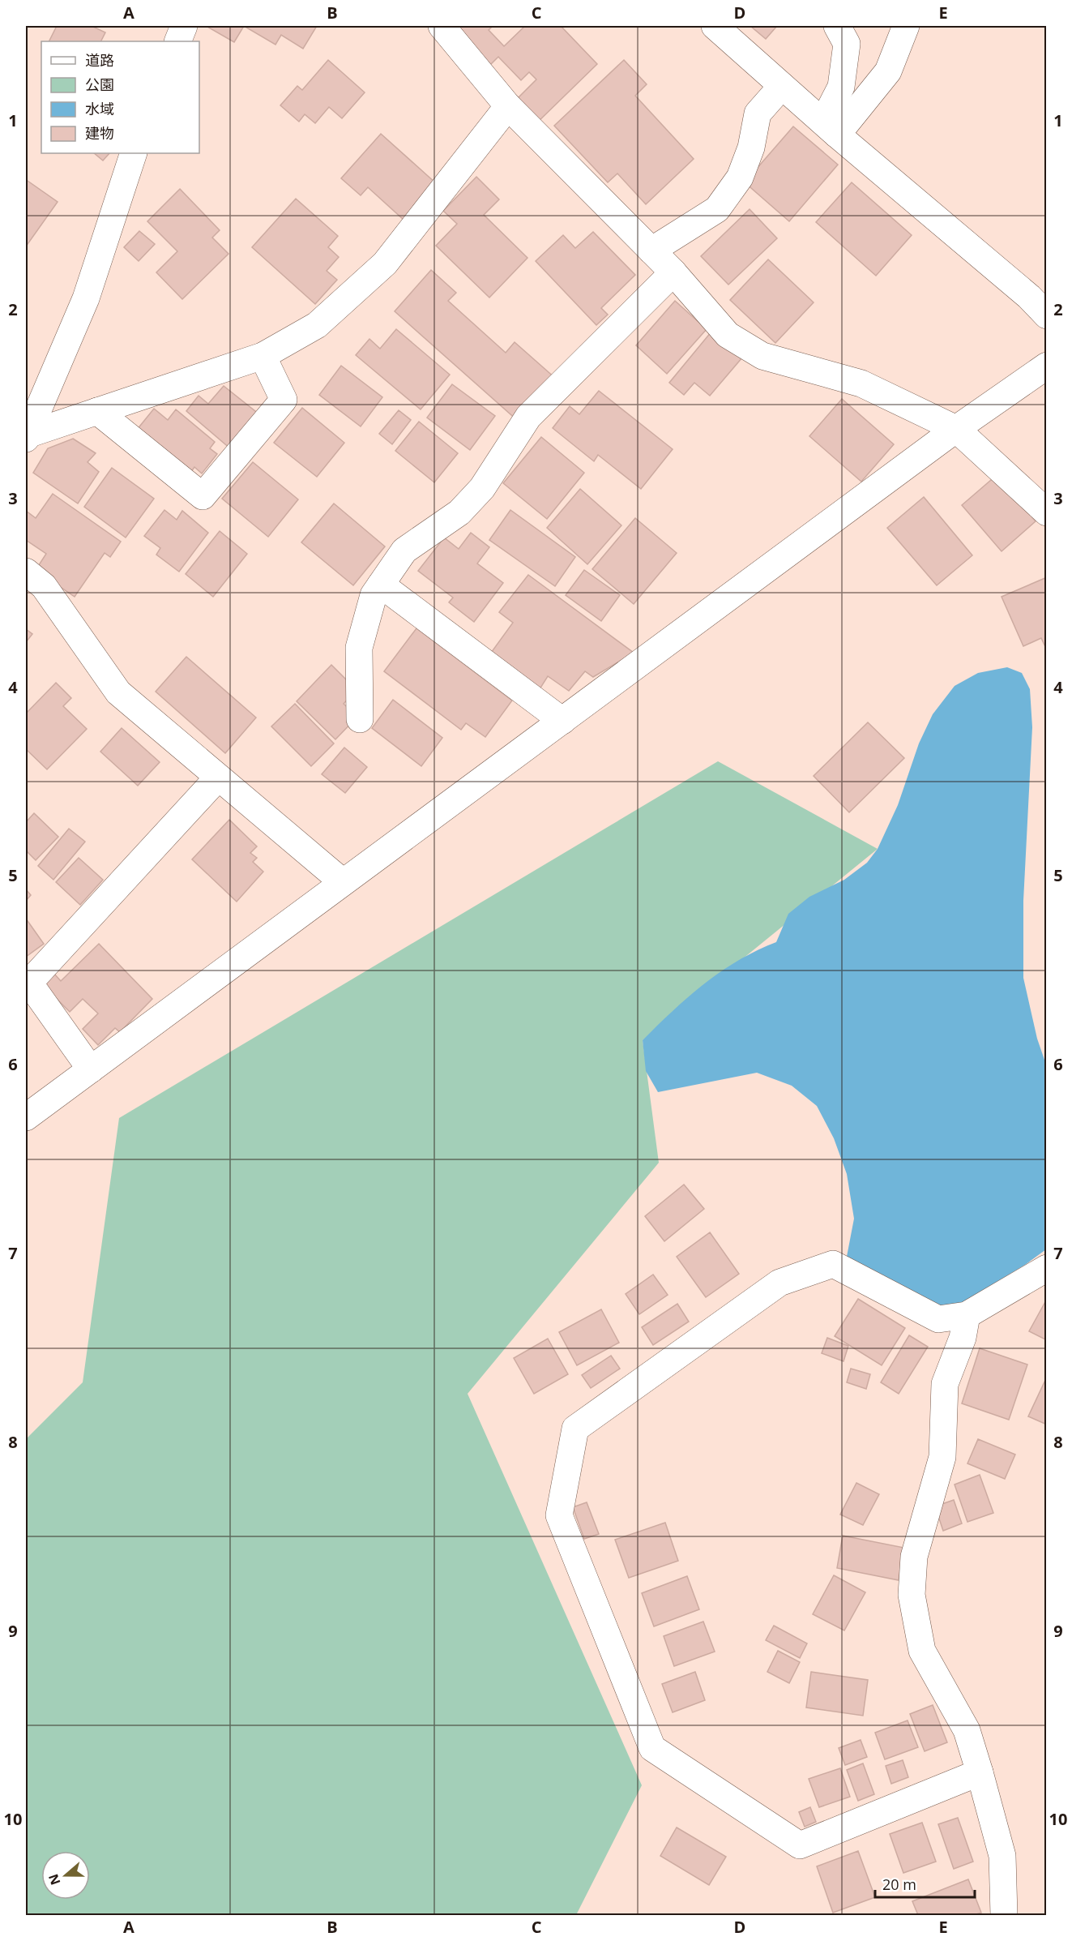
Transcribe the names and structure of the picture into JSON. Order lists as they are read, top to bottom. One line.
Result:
{"legend":["道路","公園","水域","建物"],"scale_bar":"20 m","north":"left","grid":{"columns":["A","B","C","D","E"],"rows":["1","2","3","4","5","6","7","8","9","10"]}}
